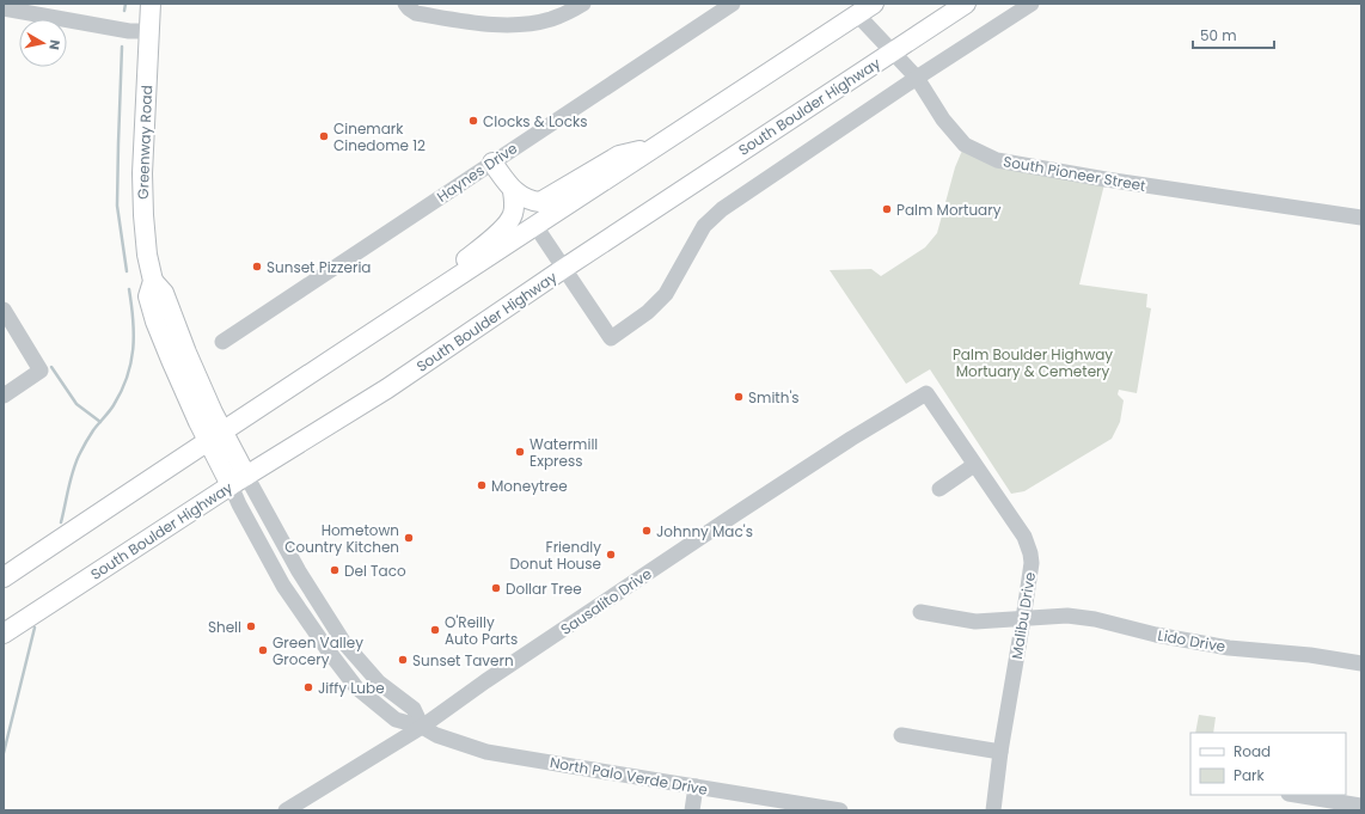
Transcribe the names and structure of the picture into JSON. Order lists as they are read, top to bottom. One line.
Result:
{"streets":{"main road":["South Boulder Highway","Greenway Road"],"street":["Haynes Drive","South Pioneer Street","Sausalito Drive","Malibu Drive","Lido Drive","North Palo Verde Drive"]},"crossings":[["South Boulder Highway","Greenway Road"],["South Boulder Highway","South Pioneer Street"],["South Boulder Highway","North Palo Verde Drive"],["Greenway Road","North Palo Verde Drive"],["Sausalito Drive","Malibu Drive"],["Sausalito Drive","North Palo Verde Drive"],["Malibu Drive","Lido Drive"]],"parks":["Palm Boulder Highway Mortuary & Cemetery"],"places":["Clocks & Locks","Cinemark Cinedome 12","Palm Mortuary","Sunset Pizzeria","Smith's","Watermill Express","Moneytree","Johnny Mac's","Hometown Country Kitchen","Friendly Donut House","Del Taco","Dollar Tree","Shell","O'Reilly Auto Parts","Green Valley Grocery","Sunset Tavern","Jiffy Lube"],"legend":["Road","Park"],"scale_bar":"50 m","north":"right"}
